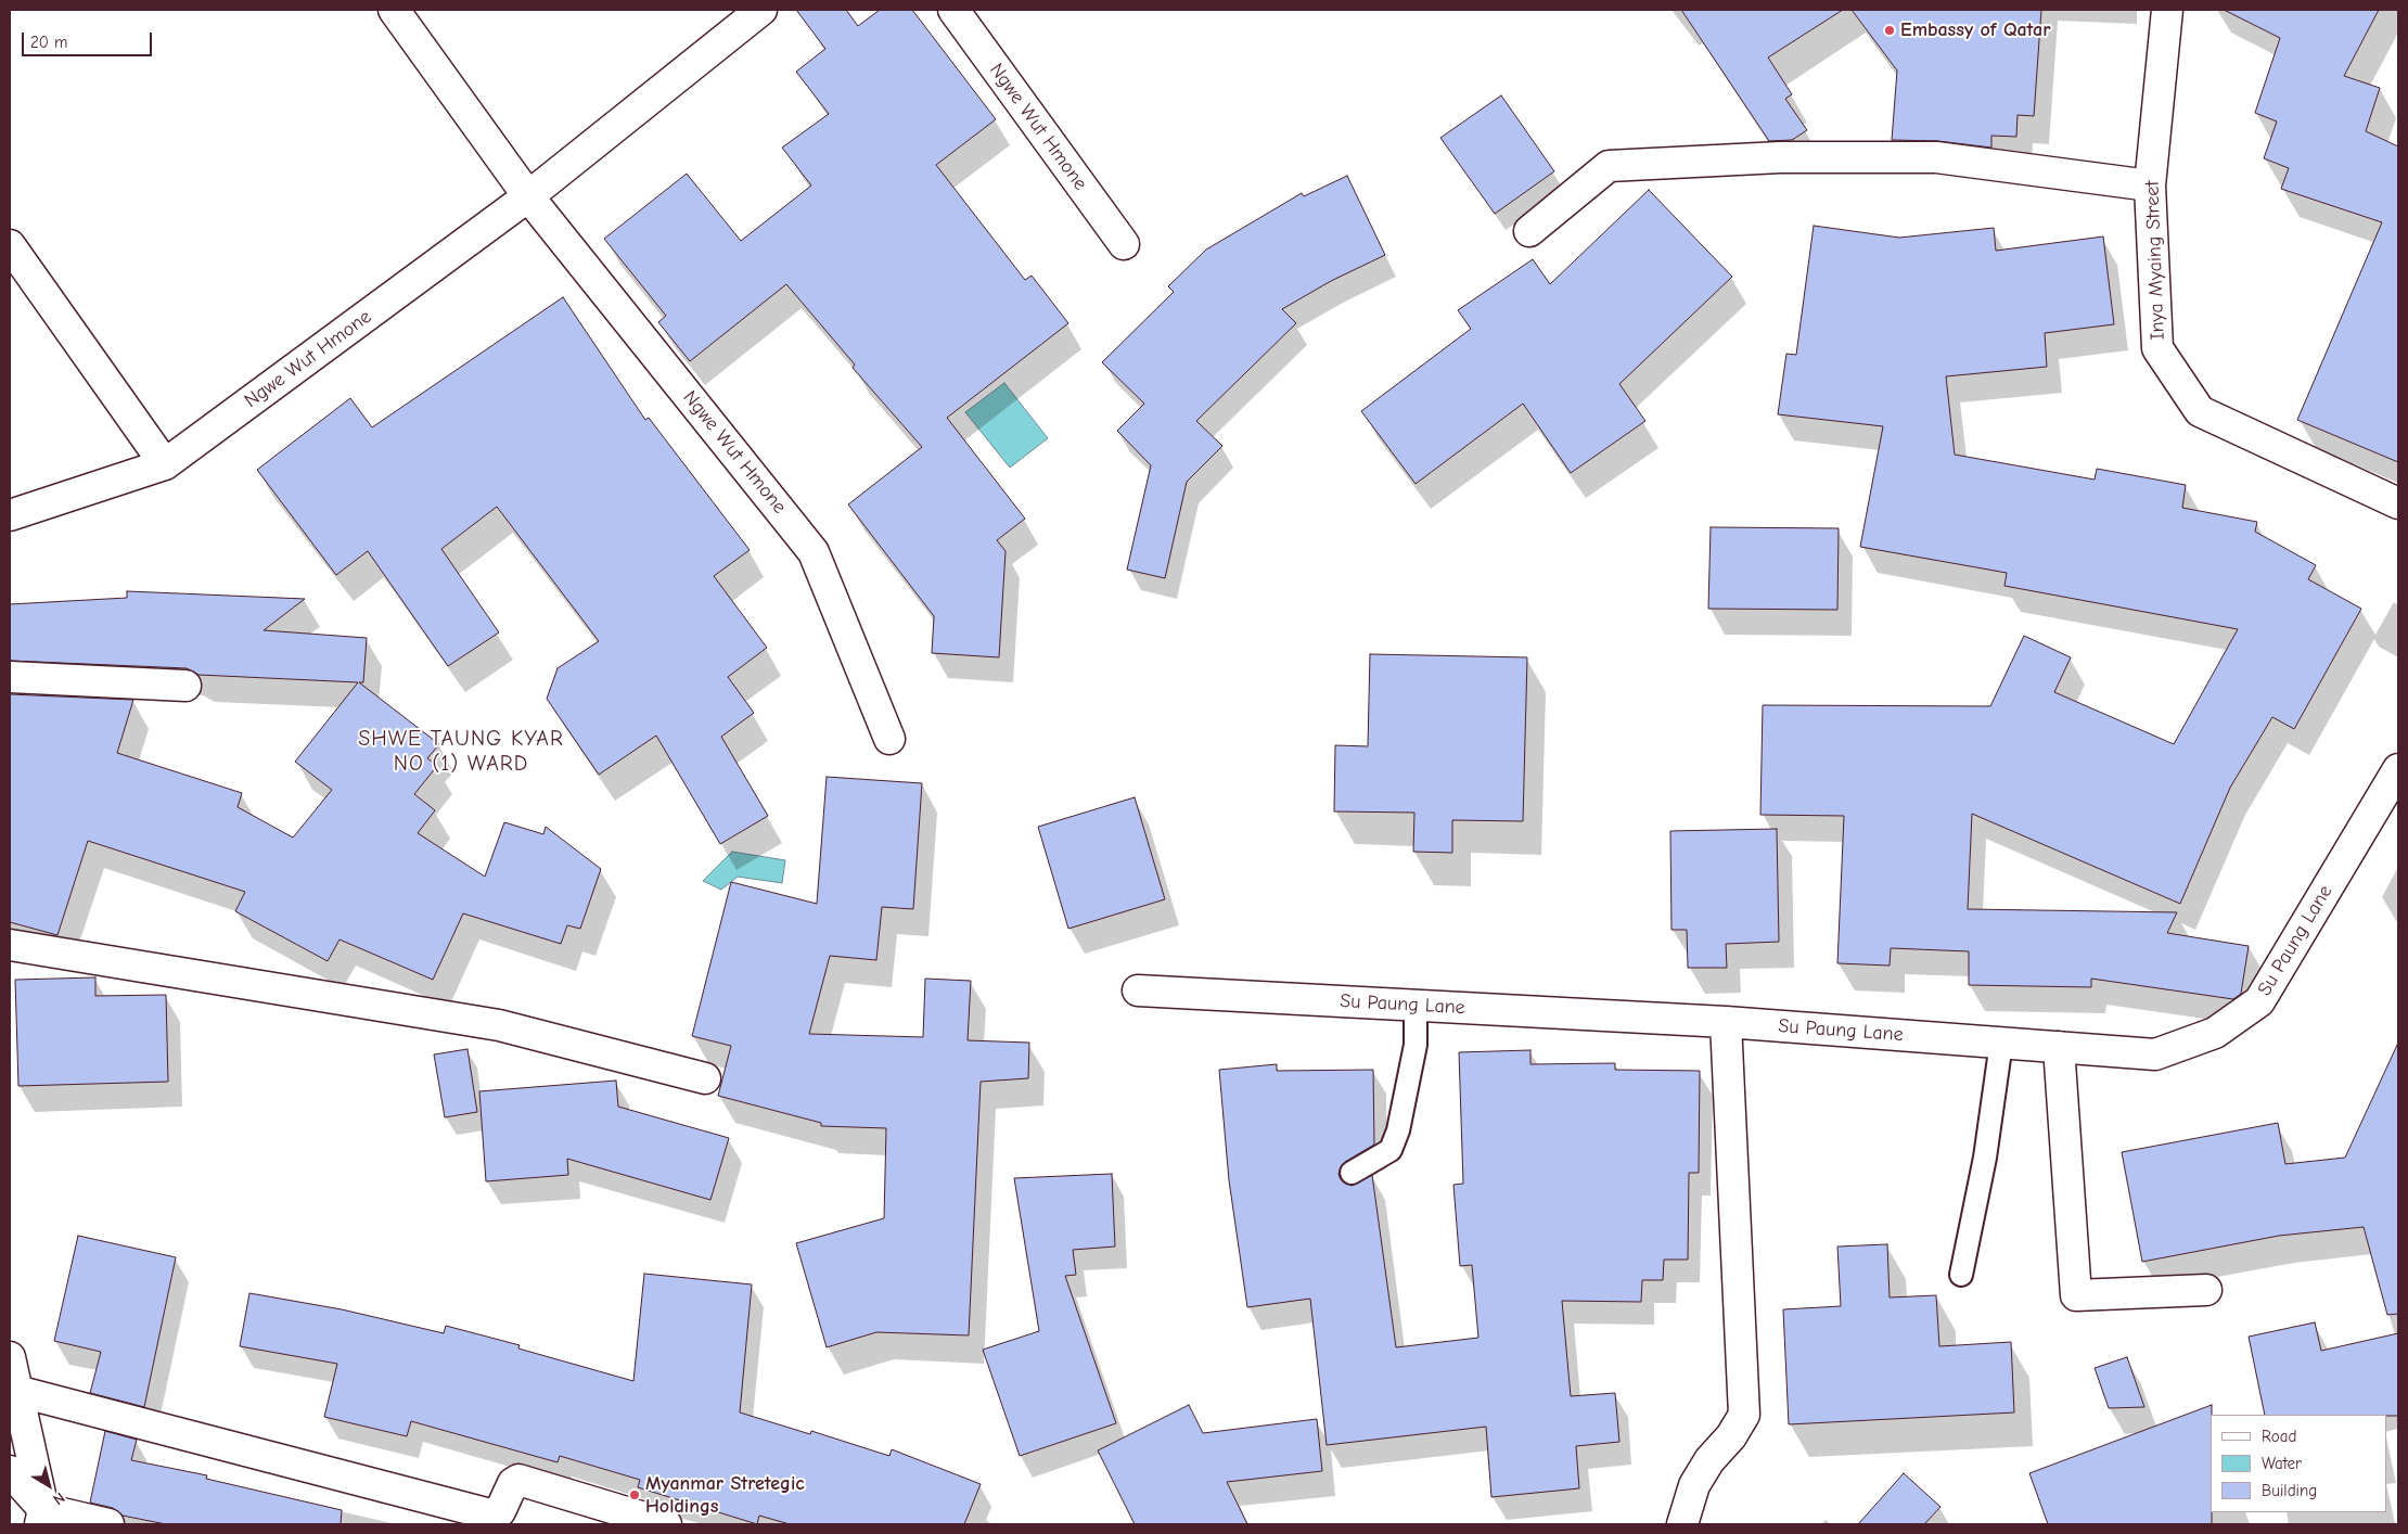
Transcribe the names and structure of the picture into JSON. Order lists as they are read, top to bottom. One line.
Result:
{"streets":{"street":["Ngwe Wut Hmone","Inya Myaing Street","Su Paung Lane"]},"districts":["SHWE TAUNG KYAR NO (1) WARD"],"places":["Embassy of Qatar","Myanmar Stretegic Holdings"],"legend":["Road","Water","Building"],"scale_bar":"20 m","north":"bottom right"}
